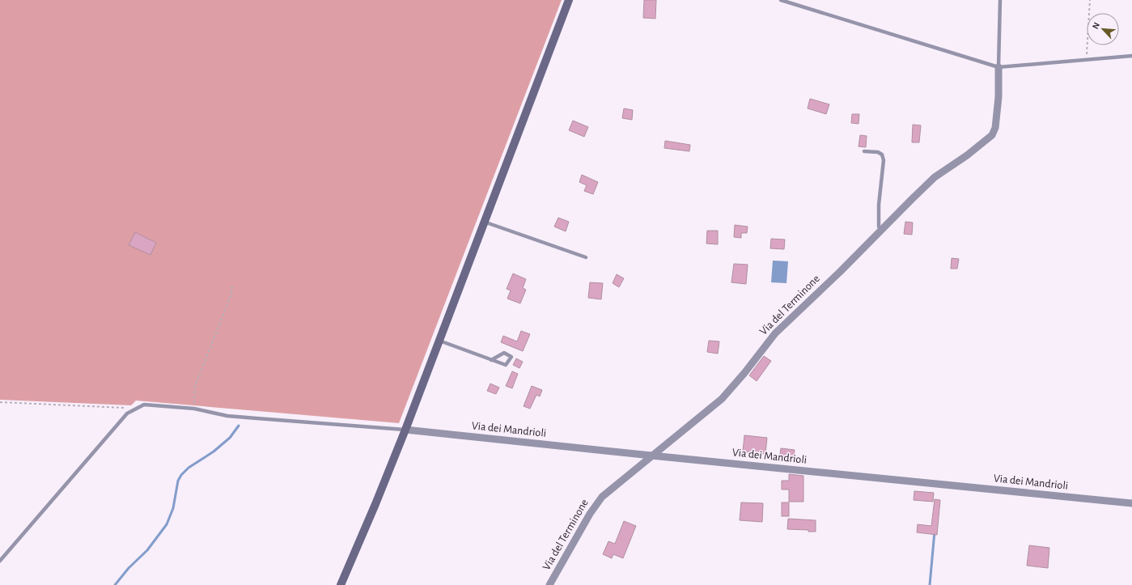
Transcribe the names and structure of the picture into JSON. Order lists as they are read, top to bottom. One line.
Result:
{"streets":{"street":["Via del Terminone","Via dei Mandrioli"]},"crossings":[["Via del Terminone","Via dei Mandrioli"]],"north":"top left"}
